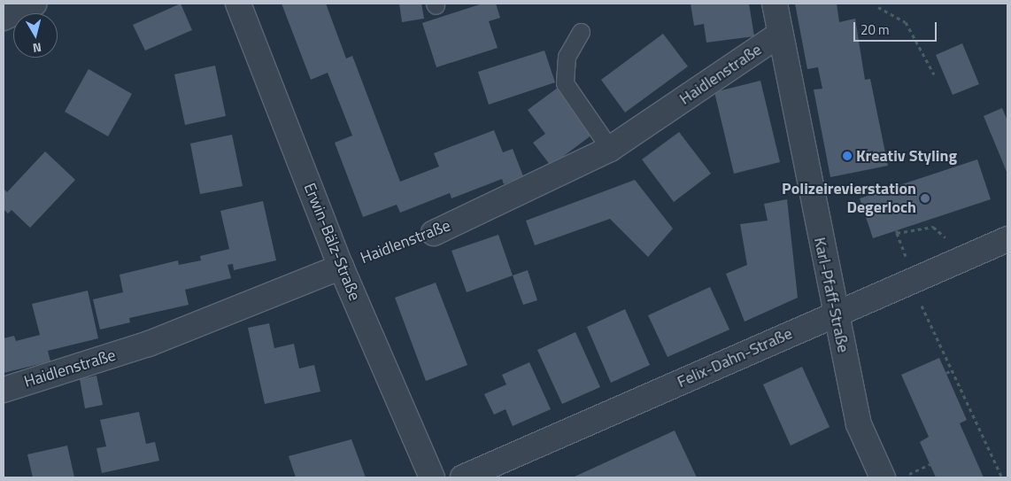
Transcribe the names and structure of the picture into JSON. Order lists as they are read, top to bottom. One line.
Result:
{"streets":{"street":["Haidlenstraße","Erwin-Bälz-Straße","Karl-Pfaff-Straße","Felix-Dahn-Straße"]},"crossings":[["Haidlenstraße","Erwin-Bälz-Straße"],["Haidlenstraße","Karl-Pfaff-Straße"],["Karl-Pfaff-Straße","Felix-Dahn-Straße"]],"places":["Kreativ Styling","Polizeirevierstation Degerloch"],"scale_bar":"20 m","north":"bottom"}
